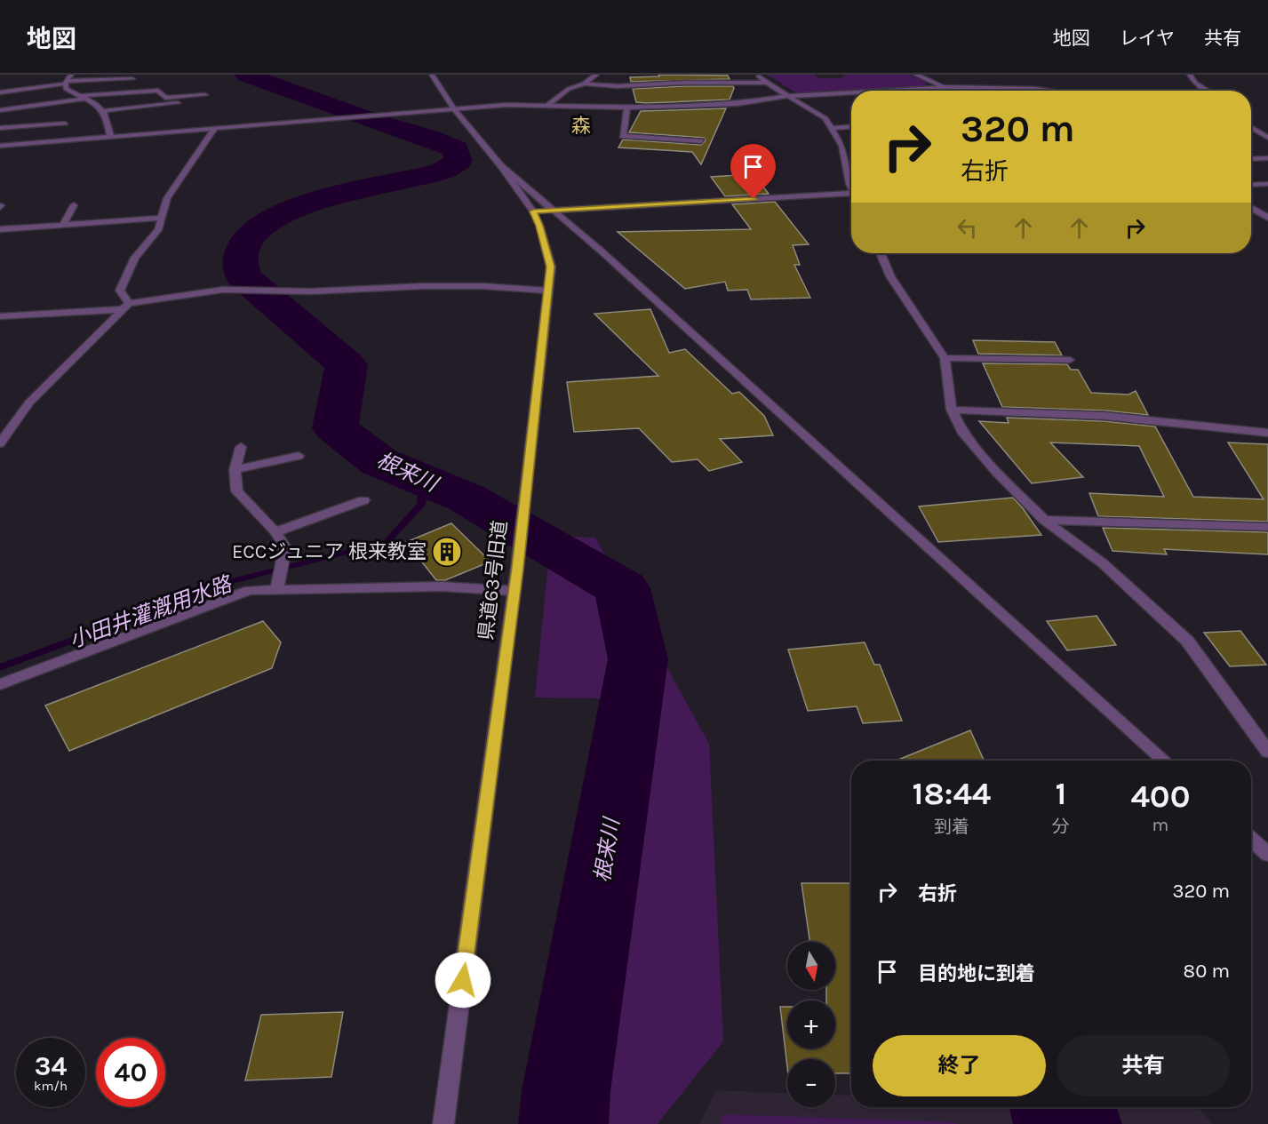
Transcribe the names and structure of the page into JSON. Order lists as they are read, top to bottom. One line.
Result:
{"streets":{"street":["県道63号旧道"]},"districts":["森"],"water":["根来川","小田井灌漑用水路"],"places":{"building":["ECCジュニア 根来教室"]},"north":"bottom","page":{"header":"地図","nav":["地図","レイヤ","共有"],"turn":["320 m","右折"],"eta":["18:44","到着","1","分","400","m"],"list":[{"name":"右折","value":"320 m"},{"name":"目的地に到着","value":"80 m"}],"map_buttons":["+","−"],"buttons":["終了","共有"],"speed":"34 km/h","limit":"40"}}
